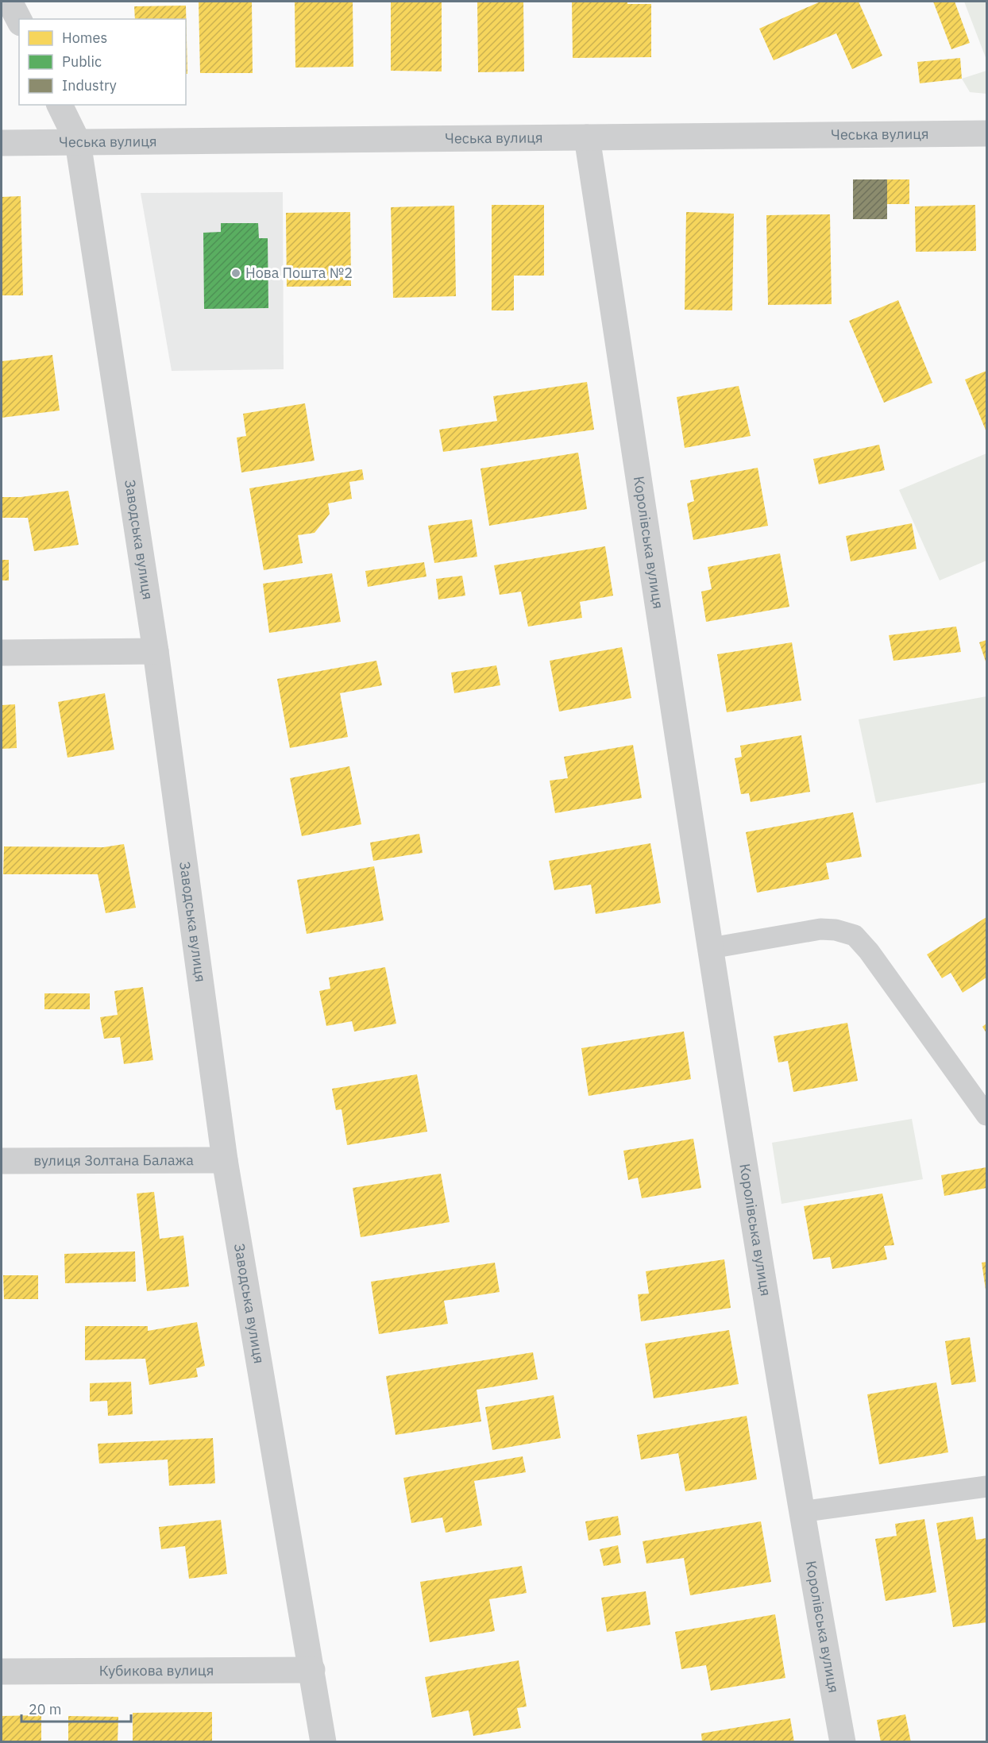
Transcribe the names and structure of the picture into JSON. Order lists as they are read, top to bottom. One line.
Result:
{"streets":{"street":["Чеська вулиця","Заводська вулиця","Королівська вулиця","вулиця Золтана Балажа","Кубикова вулиця"]},"crossings":[["Чеська вулиця","Заводська вулиця"],["Чеська вулиця","Королівська вулиця"],["Заводська вулиця","вулиця Золтана Балажа"],["Заводська вулиця","Кубикова вулиця"]],"places":["Нова Пошта №2"],"legend":["Homes","Public","Industry"],"scale_bar":"20 m"}
